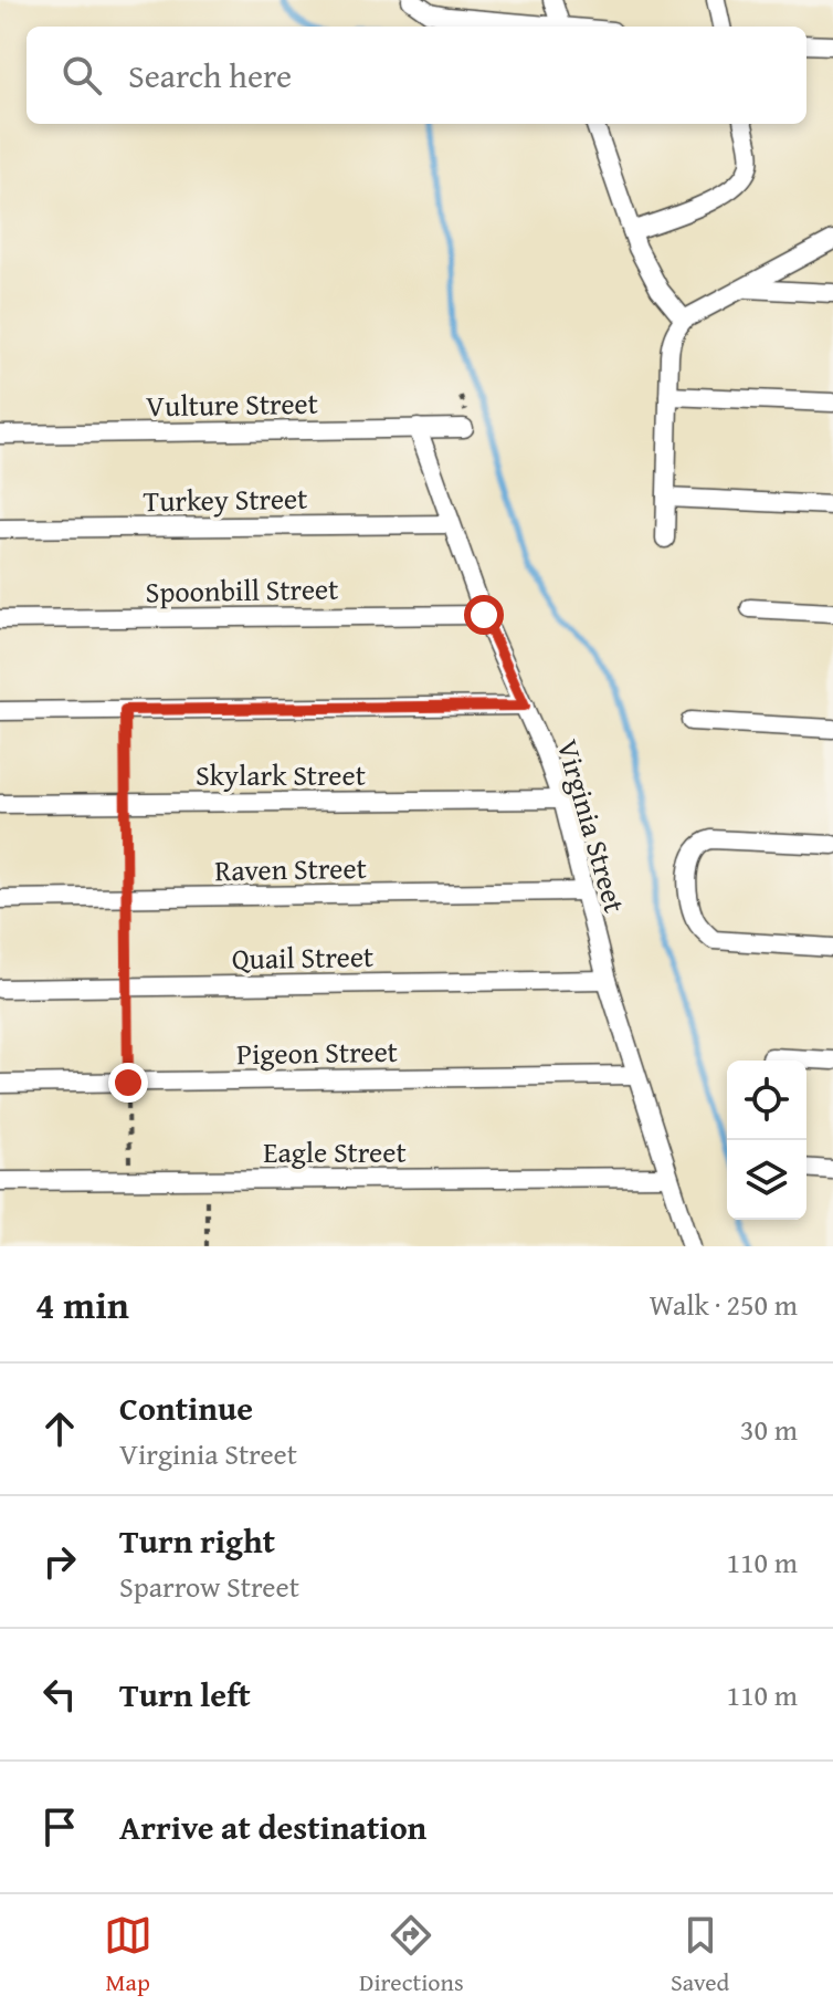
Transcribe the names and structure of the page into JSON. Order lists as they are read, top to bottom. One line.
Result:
{"streets":{"street":["Vulture Street","Turkey Street","Spoonbill Street","Skylark Street","Virginia Street","Raven Street","Quail Street","Pigeon Street","Eagle Street"]},"crossings":[["Vulture Street","Virginia Street"],["Turkey Street","Virginia Street"],["Spoonbill Street","Virginia Street"],["Skylark Street","Virginia Street"],["Virginia Street","Raven Street"],["Virginia Street","Quail Street"],["Virginia Street","Pigeon Street"],["Virginia Street","Eagle Street"]],"page":{"search":"Search here","heading":["4 min","Walk · 250 m"],"list":[["Continue","Virginia Street","30 m"],["Turn right","Sparrow Street","110 m"],["Turn left","110 m"],"Arrive at destination"],"nav":["Map","Directions","Saved"]}}
